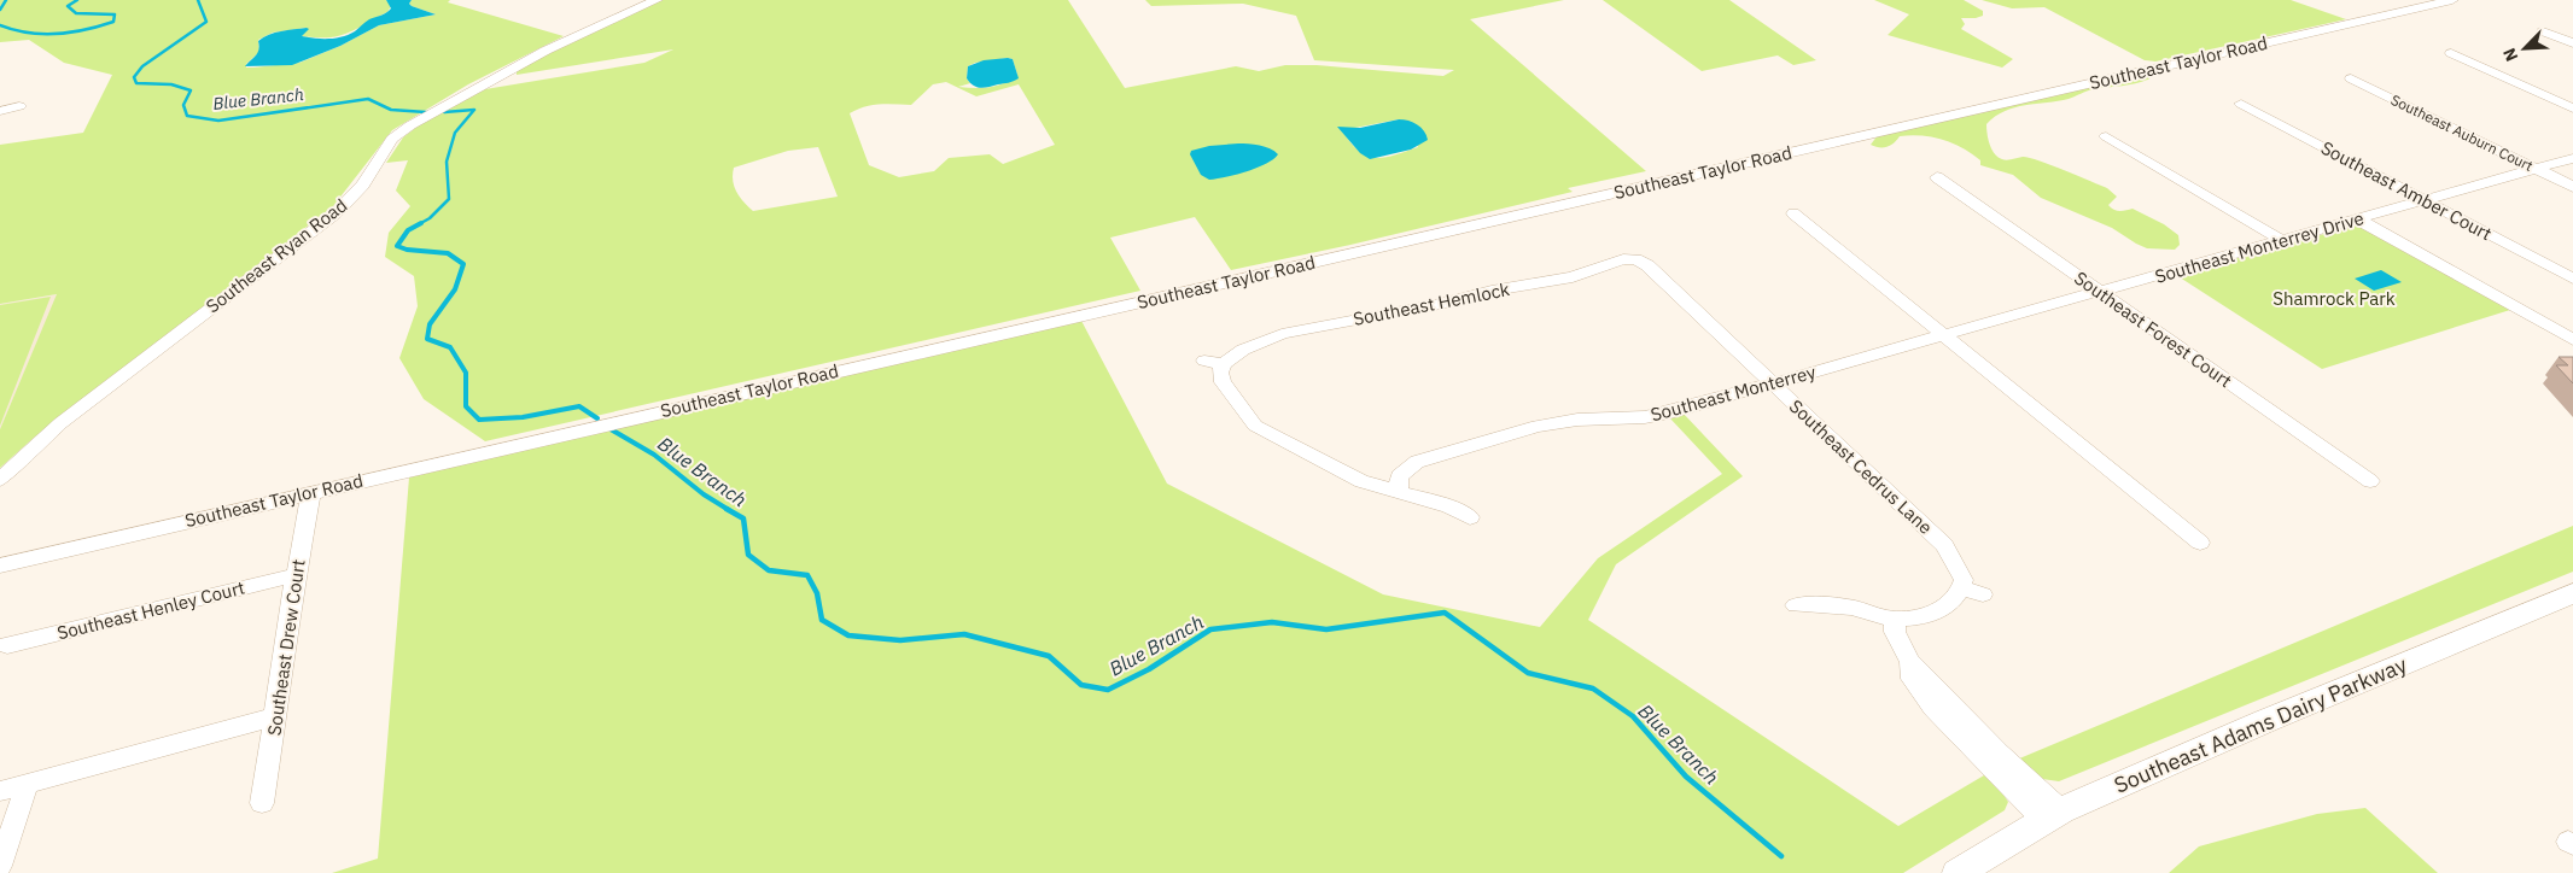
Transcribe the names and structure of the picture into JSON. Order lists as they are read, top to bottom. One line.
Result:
{"streets":{"main road":["Southeast Adams Dairy Parkway"],"street":["Southeast Taylor Road","Southeast Auburn Court","Southeast Amber Court","Southeast Monterrey Drive","Southeast Ryan Road","Southeast Hemlock","Southeast Forest Court","Southeast Monterrey","Southeast Cedrus Lane","Southeast Henley Court","Southeast Drew Court"]},"crossings":[["Southeast Taylor Road","Southeast Drew Court"],["Southeast Auburn Court","Southeast Monterrey Drive"],["Southeast Amber Court","Southeast Monterrey Drive"],["Southeast Monterrey Drive","Southeast Forest Court"],["Southeast Monterrey Drive","Southeast Monterrey"],["Southeast Hemlock","Southeast Monterrey"],["Southeast Hemlock","Southeast Cedrus Lane"],["Southeast Monterrey","Southeast Cedrus Lane"],["Southeast Henley Court","Southeast Drew Court"]],"water":["Blue Branch"],"parks":["Shamrock Park"],"north":"bottom left"}
